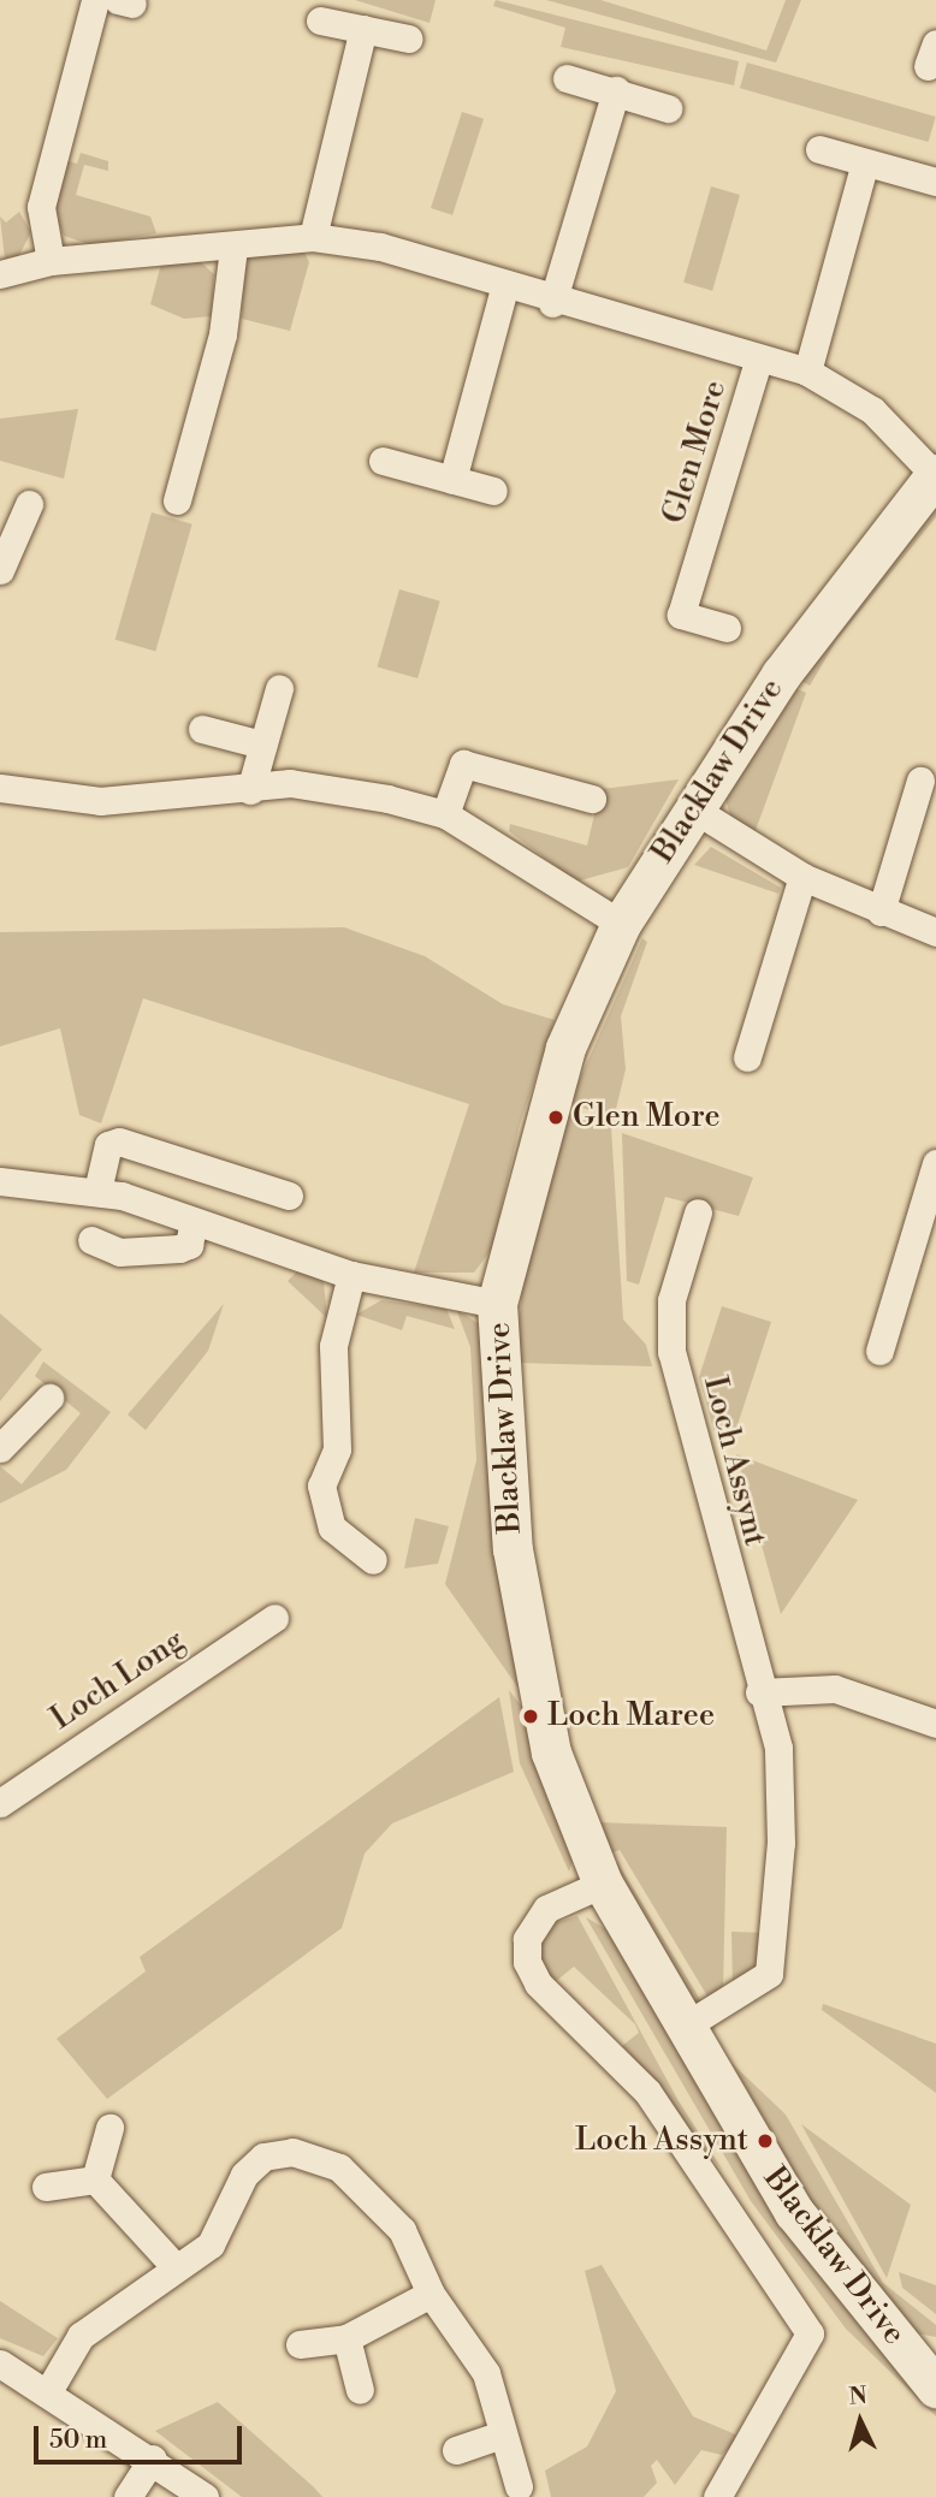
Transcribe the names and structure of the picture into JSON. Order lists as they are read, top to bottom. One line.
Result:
{"streets":{"street":["Glen More","Blacklaw Drive","Loch Assynt","Loch Long"]},"crossings":[["Glen More","Blacklaw Drive"],["Blacklaw Drive","Loch Assynt"]],"places":["Glen More","Loch Maree","Loch Assynt"],"scale_bar":"50 m","north":"top"}
